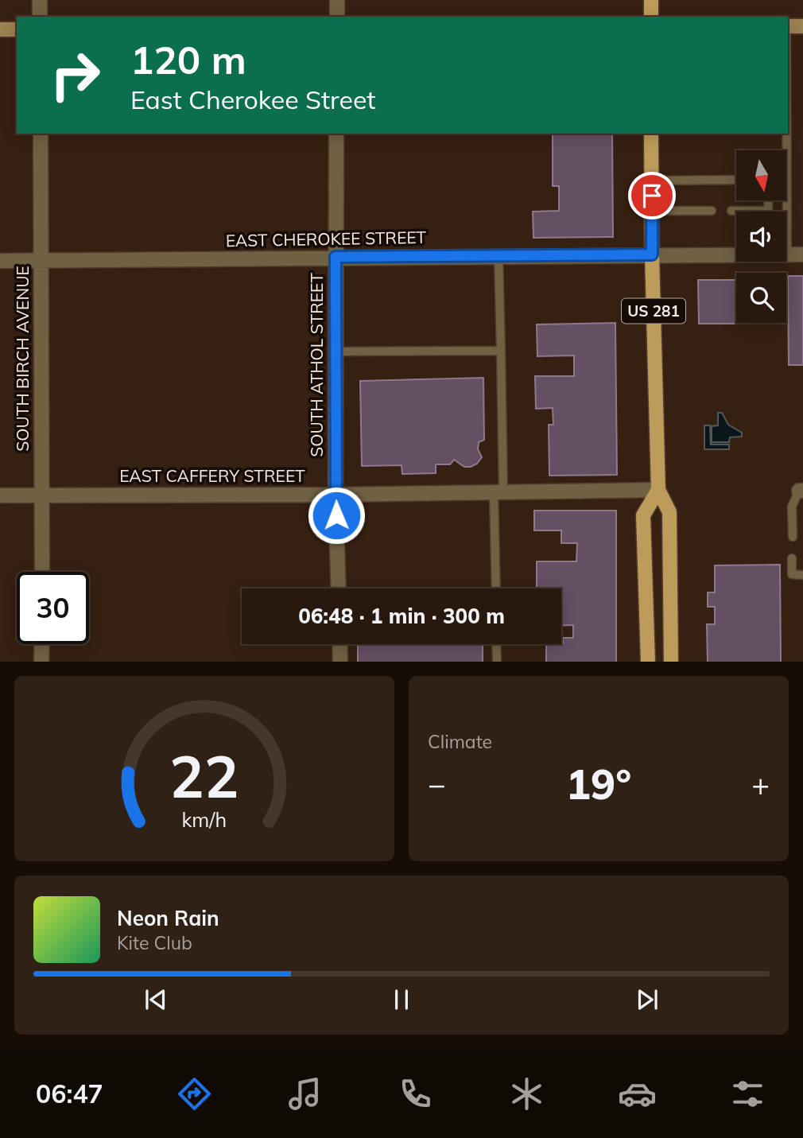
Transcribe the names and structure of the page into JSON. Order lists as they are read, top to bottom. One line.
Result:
{"streets":{"main road":["US 281"],"street":["EAST CHEROKEE STREET","SOUTH BIRCH AVENUE","SOUTH ATHOL STREET","EAST CAFFERY STREET"]},"crossings":[["EAST CHEROKEE STREET","US 281"],["EAST CHEROKEE STREET","SOUTH BIRCH AVENUE"],["EAST CHEROKEE STREET","SOUTH ATHOL STREET"],["US 281","EAST CAFFERY STREET"],["SOUTH BIRCH AVENUE","EAST CAFFERY STREET"],["SOUTH ATHOL STREET","EAST CAFFERY STREET"]],"north":"bottom","page":{"turn":["120 m","East Cherokee Street"],"limit":"30","trip":"06:48 · 1 min · 300 m","tile":"Climate","heat":["−","19°","+"],"song":["Neon Rain","Kite Club"],"tabs":"06:47","gauge":["22","km/h"]}}
